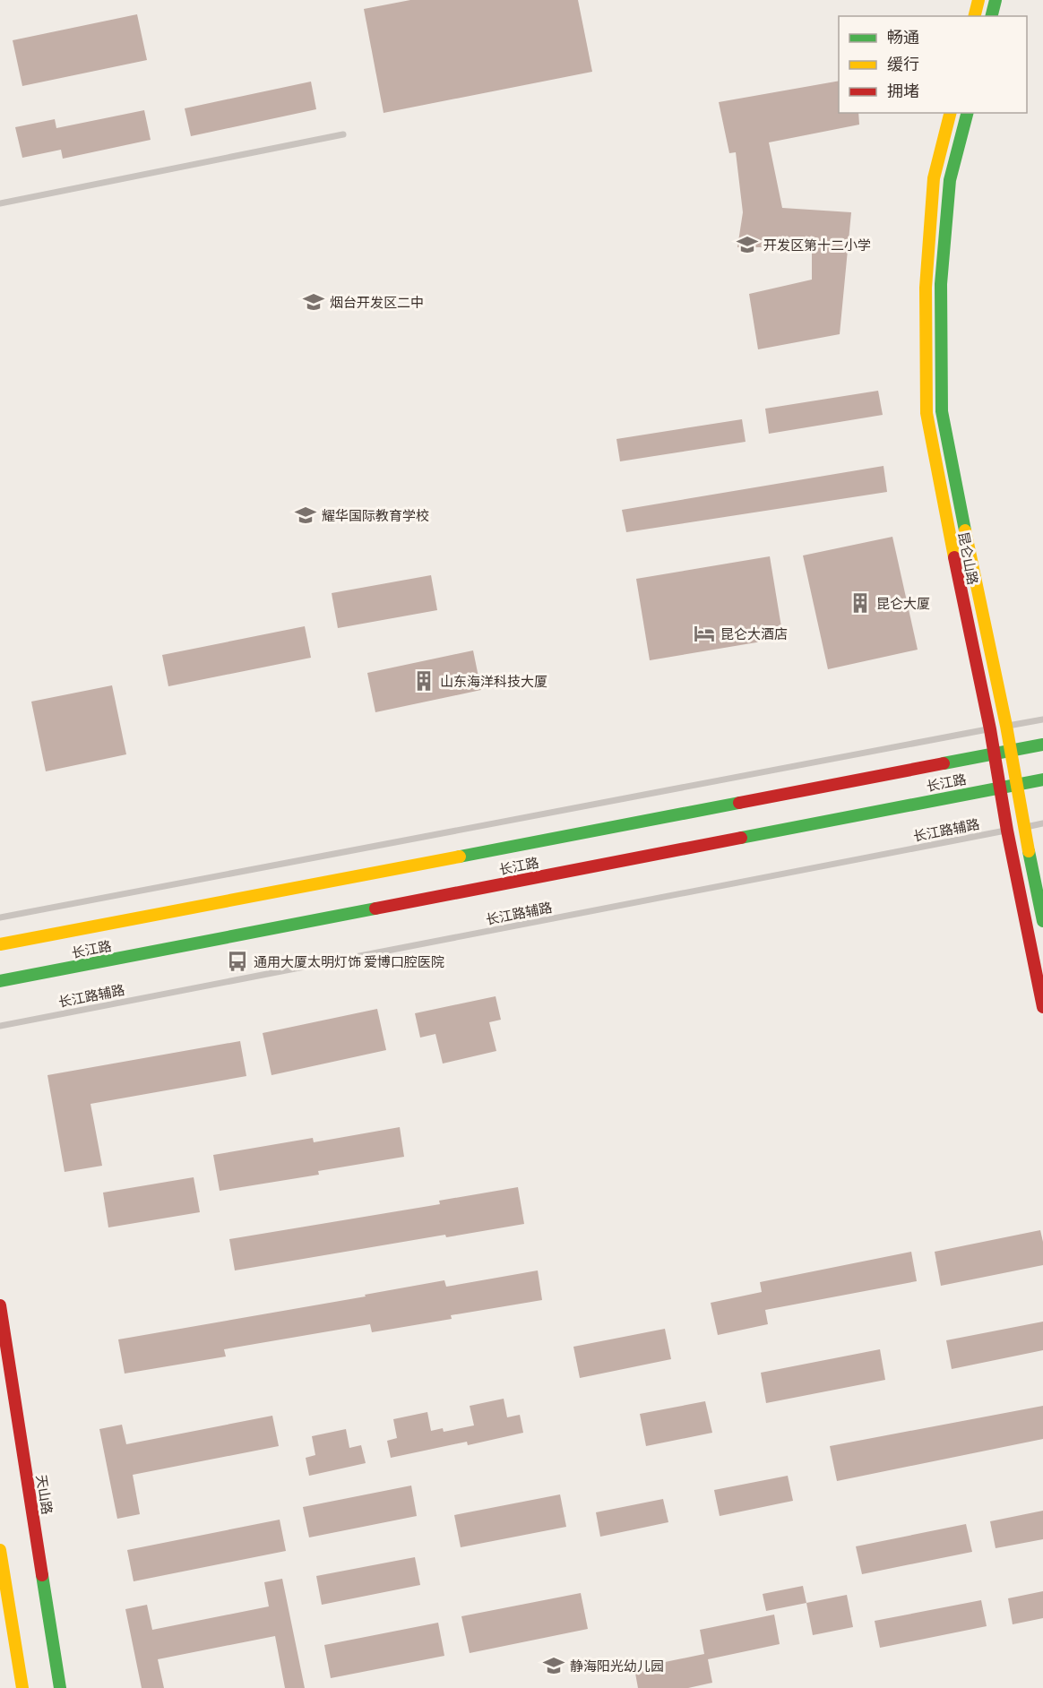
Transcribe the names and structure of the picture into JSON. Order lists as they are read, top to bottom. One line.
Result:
{"streets":{"street":["昆仑山路","长江路","天山路"],"lane":["长江路辅路"]},"crossings":[["昆仑山路","长江路"],["昆仑山路","长江路辅路"]],"places":{"school or university":["开发区第十二小学","烟台开发区二中","耀华国际教育学校","静海阳光幼儿园"],"building":["昆仑大厦","山东海洋科技大厦"],"hotel":["昆仑大酒店"],"bus stop":["通用大厦太明灯饰 爱博口腔医院"]},"legend":["畅通","缓行","拥堵"]}
